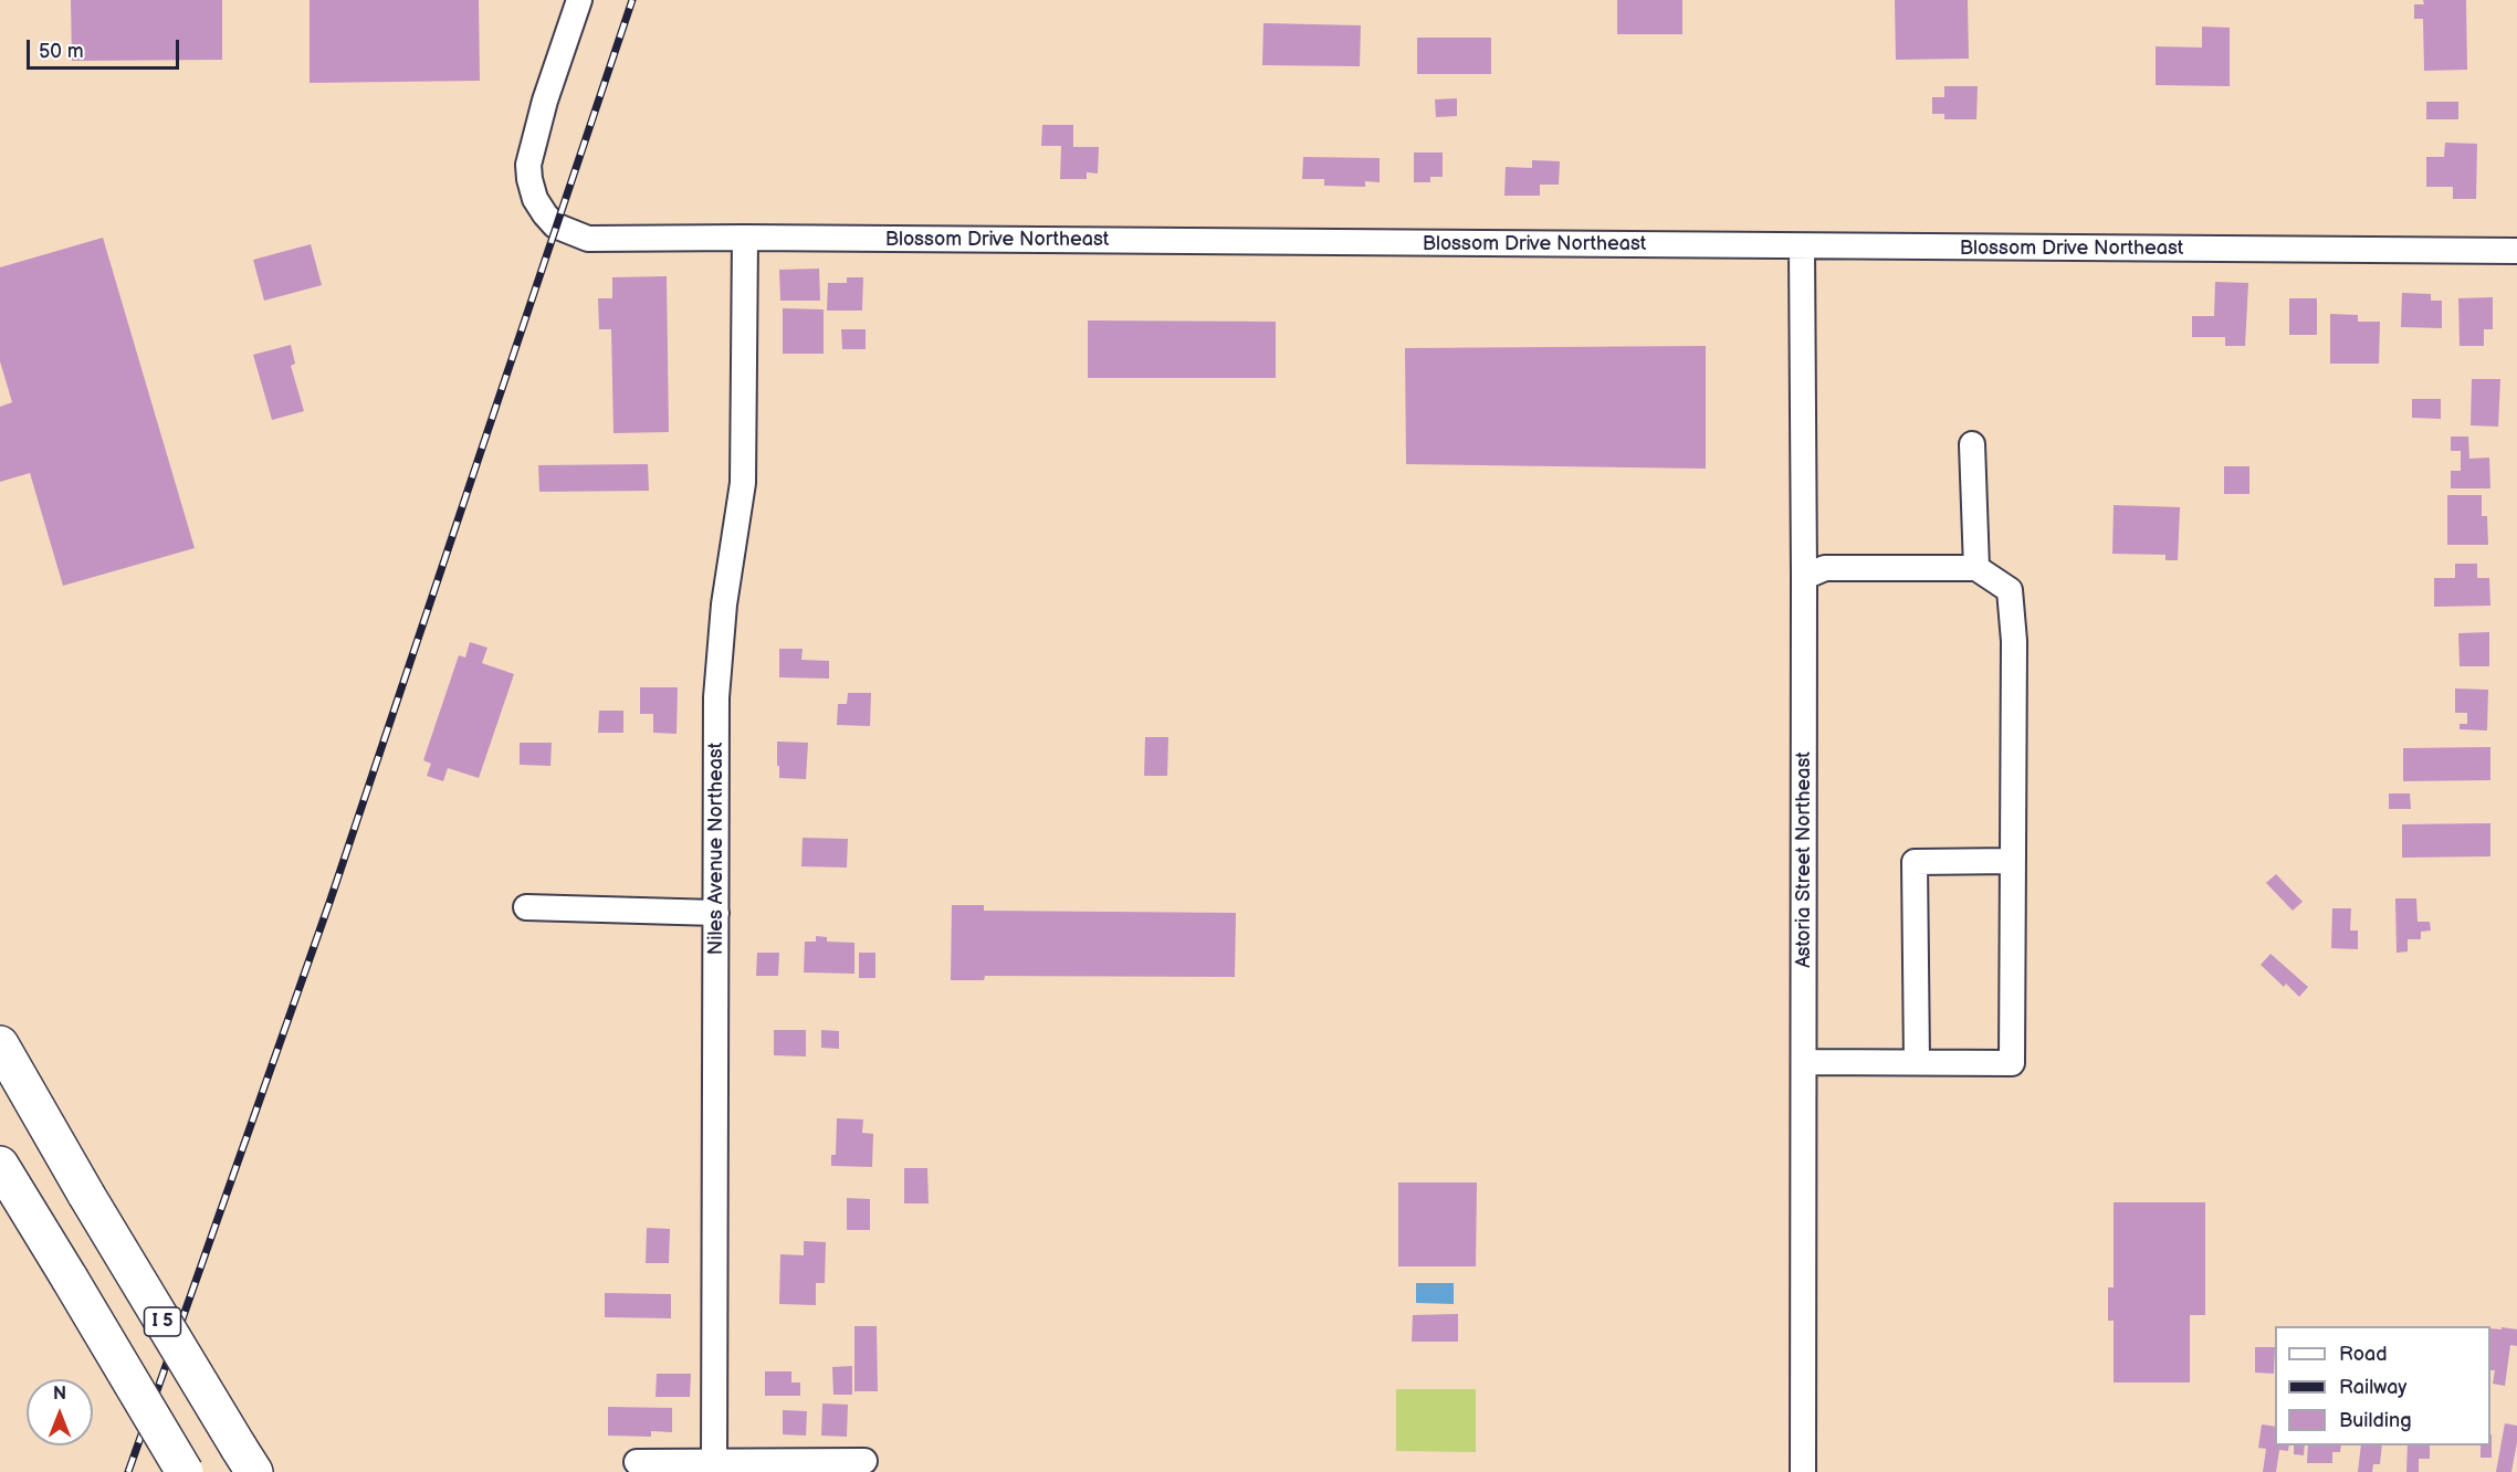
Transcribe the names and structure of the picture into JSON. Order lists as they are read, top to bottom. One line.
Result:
{"streets":{"highway":["I 5"],"street":["Blossom Drive Northeast","Niles Avenue Northeast","Astoria Street Northeast"]},"crossings":[["Blossom Drive Northeast","Niles Avenue Northeast"],["Blossom Drive Northeast","Astoria Street Northeast"]],"legend":["Road","Railway","Building"],"scale_bar":"50 m","north":"top"}
